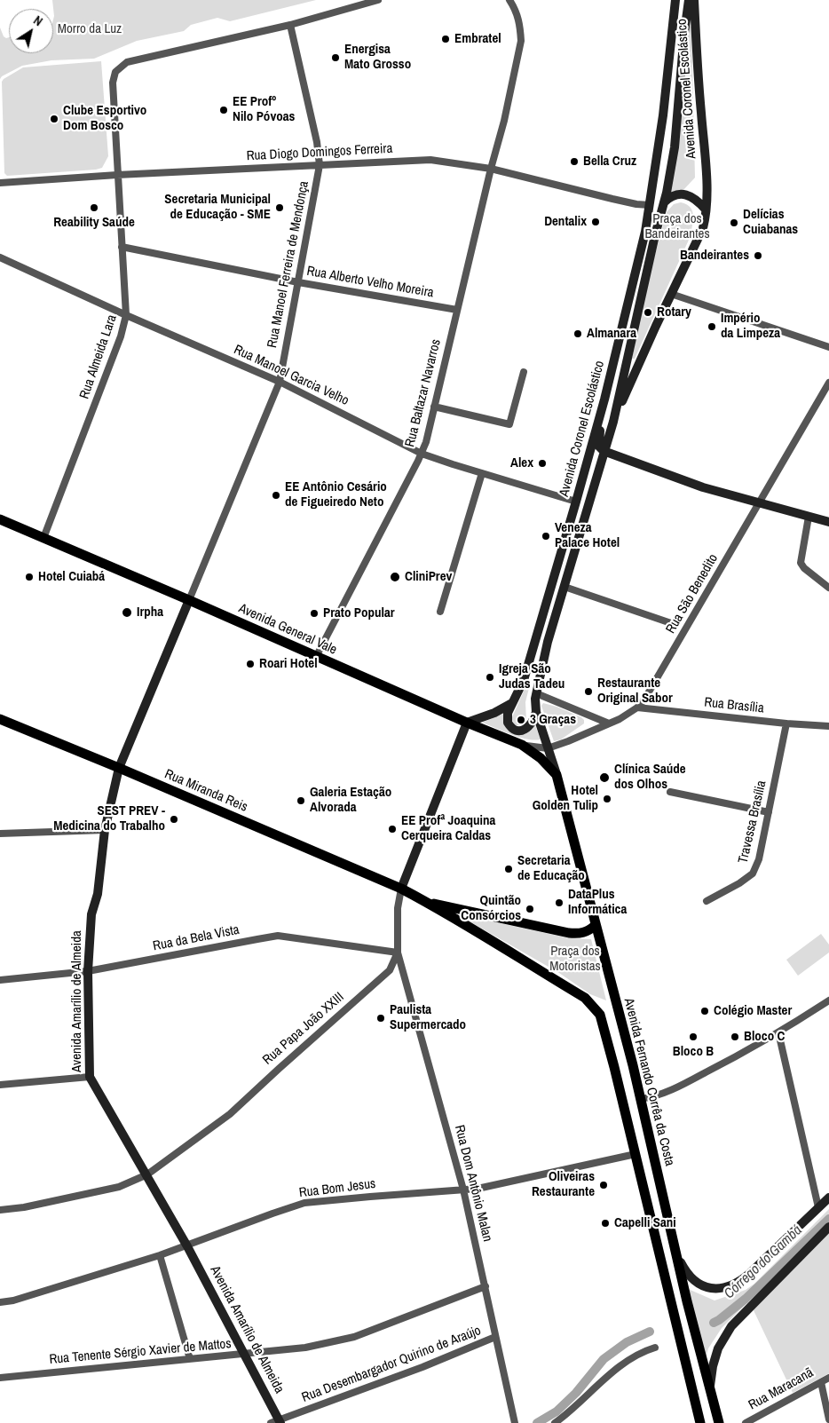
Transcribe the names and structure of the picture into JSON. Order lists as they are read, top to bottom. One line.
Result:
{"streets":{"main road":["Avenida Coronel Escolástico","Avenida General Vale","Rua Miranda Reis","Avenida Amarílio de Almeida","Rua Papa João XXIII","Avenida Fernando Corrêa da Costa"],"street":["Rua Diogo Domingos Ferreira","Rua Manoel Ferreira de Mendonça","Rua Alberto Velho Moreira","Rua Almeida Lara","Rua Manoel Garcia Velho","Rua Baltazar Navarros","Rua São Benedito","Rua Brasília","Travessa Brasília","Rua da Bela Vista","Rua Dom Antônio Malan","Rua Bom Jesus","Rua Tenente Sérgio Xavier de Mattos","Rua Desembargador Quirino de Araújo","Rua Maracanã"]},"crossings":[["Avenida Coronel Escolástico","Rua Diogo Domingos Ferreira"],["Avenida Coronel Escolástico","Rua Manoel Garcia Velho"],["Avenida Coronel Escolástico","Rua São Benedito"],["Avenida Coronel Escolástico","Avenida Fernando Corrêa da Costa"],["Rua Diogo Domingos Ferreira","Rua Manoel Ferreira de Mendonça"],["Rua Diogo Domingos Ferreira","Rua Almeida Lara"],["Rua Diogo Domingos Ferreira","Rua Baltazar Navarros"],["Rua Manoel Ferreira de Mendonça","Rua Alberto Velho Moreira"],["Rua Manoel Ferreira de Mendonça","Rua Almeida Lara"],["Rua Manoel Ferreira de Mendonça","Rua Manoel Garcia Velho"],["Rua Manoel Ferreira de Mendonça","Avenida General Vale"],["Rua Manoel Ferreira de Mendonça","Avenida Amarílio de Almeida"],["Rua Alberto Velho Moreira","Rua Almeida Lara"],["Rua Alberto Velho Moreira","Rua Baltazar Navarros"],["Rua Almeida Lara","Rua Manoel Garcia Velho"],["Rua Almeida Lara","Avenida General Vale"],["Rua Manoel Garcia Velho","Rua Baltazar Navarros"],["Rua Baltazar Navarros","Avenida General Vale"],["Rua São Benedito","Avenida General Vale"],["Rua São Benedito","Rua Brasília"],["Rua São Benedito","Avenida Fernando Corrêa da Costa"],["Avenida General Vale","Avenida Amarílio de Almeida"],["Avenida General Vale","Rua Papa João XXIII"],["Avenida General Vale","Avenida Fernando Corrêa da Costa"],["Rua Brasília","Travessa Brasília"],["Rua Miranda Reis","Avenida Amarílio de Almeida"],["Rua Miranda Reis","Rua Papa João XXIII"],["Rua da Bela Vista","Avenida Amarílio de Almeida"],["Rua da Bela Vista","Rua Papa João XXIII"],["Rua da Bela Vista","Rua Dom Antônio Malan"],["Avenida Amarílio de Almeida","Rua Papa João XXIII"],["Avenida Amarílio de Almeida","Rua Bom Jesus"],["Avenida Amarílio de Almeida","Rua Tenente Sérgio Xavier de Mattos"],["Avenida Amarílio de Almeida","Rua Desembargador Quirino de Araújo"],["Rua Papa João XXIII","Rua Dom Antônio Malan"],["Rua Dom Antônio Malan","Rua Bom Jesus"],["Rua Dom Antônio Malan","Rua Tenente Sérgio Xavier de Mattos"],["Rua Dom Antônio Malan","Rua Desembargador Quirino de Araújo"]],"water":["Córrego do Gambá"],"parks":["Morro da Luz","Praça dos Bandeirantes","Praça dos Motoristas"],"places":["Embratel","Energisa Mato Grosso","EE Profº Nilo Póvoas","Clube Esportivo Dom Bosco","Bella Cruz","Reability Saúde","Secretaria Municipal de Educação - SME","Dentalix","Delícias Cuiabanas","Bandeirantes","Rotary","Império da Limpeza","Almanara","Alex","EE Antônio Cesário de Figueiredo Neto","Veneza Palace Hotel","Hotel Cuiabá","CliniPrev","Irpha","Prato Popular","Roari Hotel","Igreja São Judas Tadeu","Restaurante Original Sabor","3 Graças","Clínica Saúde dos Olhos","Hotel Golden Tulip","Galeria Estação Alvorada","SEST PREV - Medicina do Trabalho","EE Profª Joaquina Cerqueira Caldas","Secretaria de Educação","DataPlus Informática","Quintão Consórcios","Colégio Master","Paulista Supermercado","Bloco B","Bloco C","Oliveiras Restaurante","Capelli Sani"],"north":"top right"}
